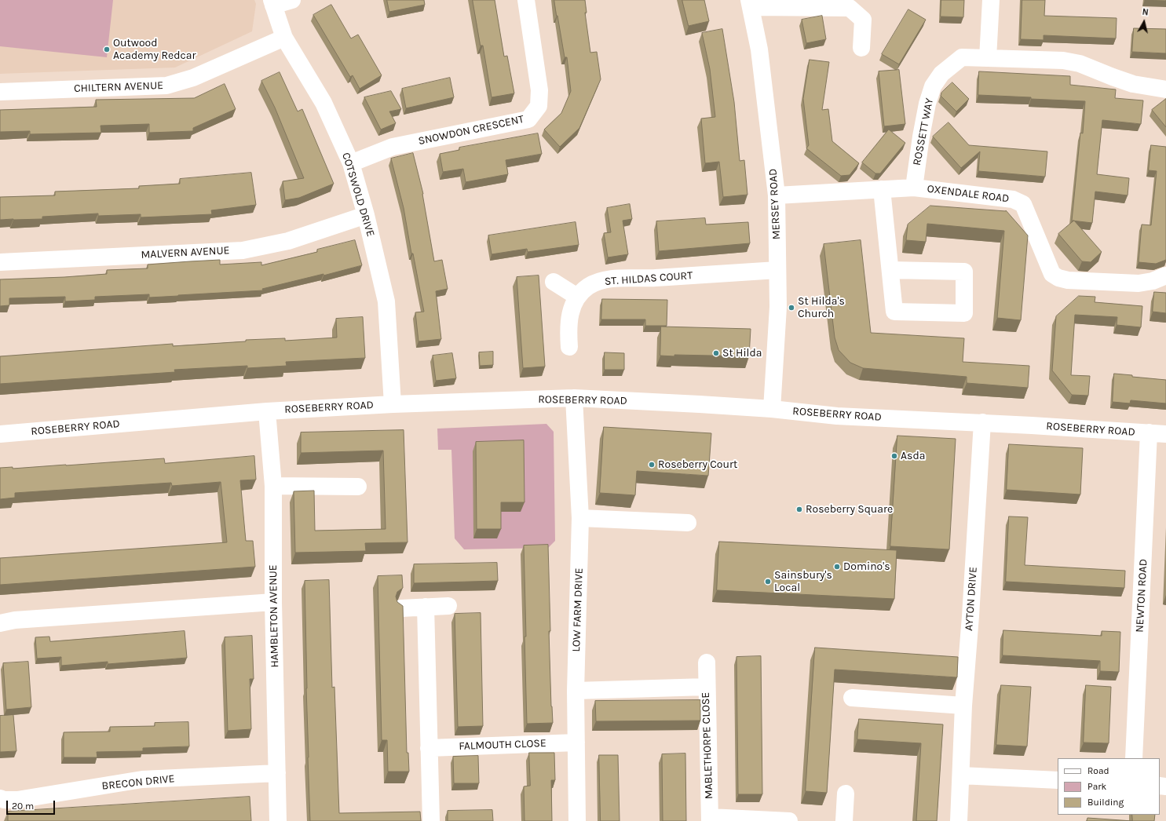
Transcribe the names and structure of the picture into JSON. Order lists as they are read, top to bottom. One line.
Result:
{"streets":{"street":["CHILTERN AVENUE","SNOWDON CRESCENT","ROSSETT WAY","OXENDALE ROAD","COTSWOLD DRIVE","MERSEY ROAD","MALVERN AVENUE","ST. HILDAS COURT","ROSEBERRY ROAD","NEWTON ROAD","AYTON DRIVE","LOW FARM DRIVE","HAMBLETON AVENUE","FALMOUTH CLOSE","MABLETHORPE CLOSE","BRECON DRIVE"]},"crossings":[["CHILTERN AVENUE","COTSWOLD DRIVE"],["SNOWDON CRESCENT","COTSWOLD DRIVE"],["ROSSETT WAY","OXENDALE ROAD"],["OXENDALE ROAD","MERSEY ROAD"],["COTSWOLD DRIVE","MALVERN AVENUE"],["COTSWOLD DRIVE","ROSEBERRY ROAD"],["MERSEY ROAD","ST. HILDAS COURT"],["MERSEY ROAD","ROSEBERRY ROAD"],["ROSEBERRY ROAD","NEWTON ROAD"],["ROSEBERRY ROAD","AYTON DRIVE"],["ROSEBERRY ROAD","LOW FARM DRIVE"],["ROSEBERRY ROAD","HAMBLETON AVENUE"],["LOW FARM DRIVE","FALMOUTH CLOSE"],["LOW FARM DRIVE","MABLETHORPE CLOSE"],["HAMBLETON AVENUE","BRECON DRIVE"]],"places":["Outwood Academy Redcar","St Hilda's Church","St Hilda","Asda","Roseberry Court","Roseberry Square","Domino's","Sainsbury's Local"],"legend":["Road","Park","Building"],"scale_bar":"20 m","north":"top"}
